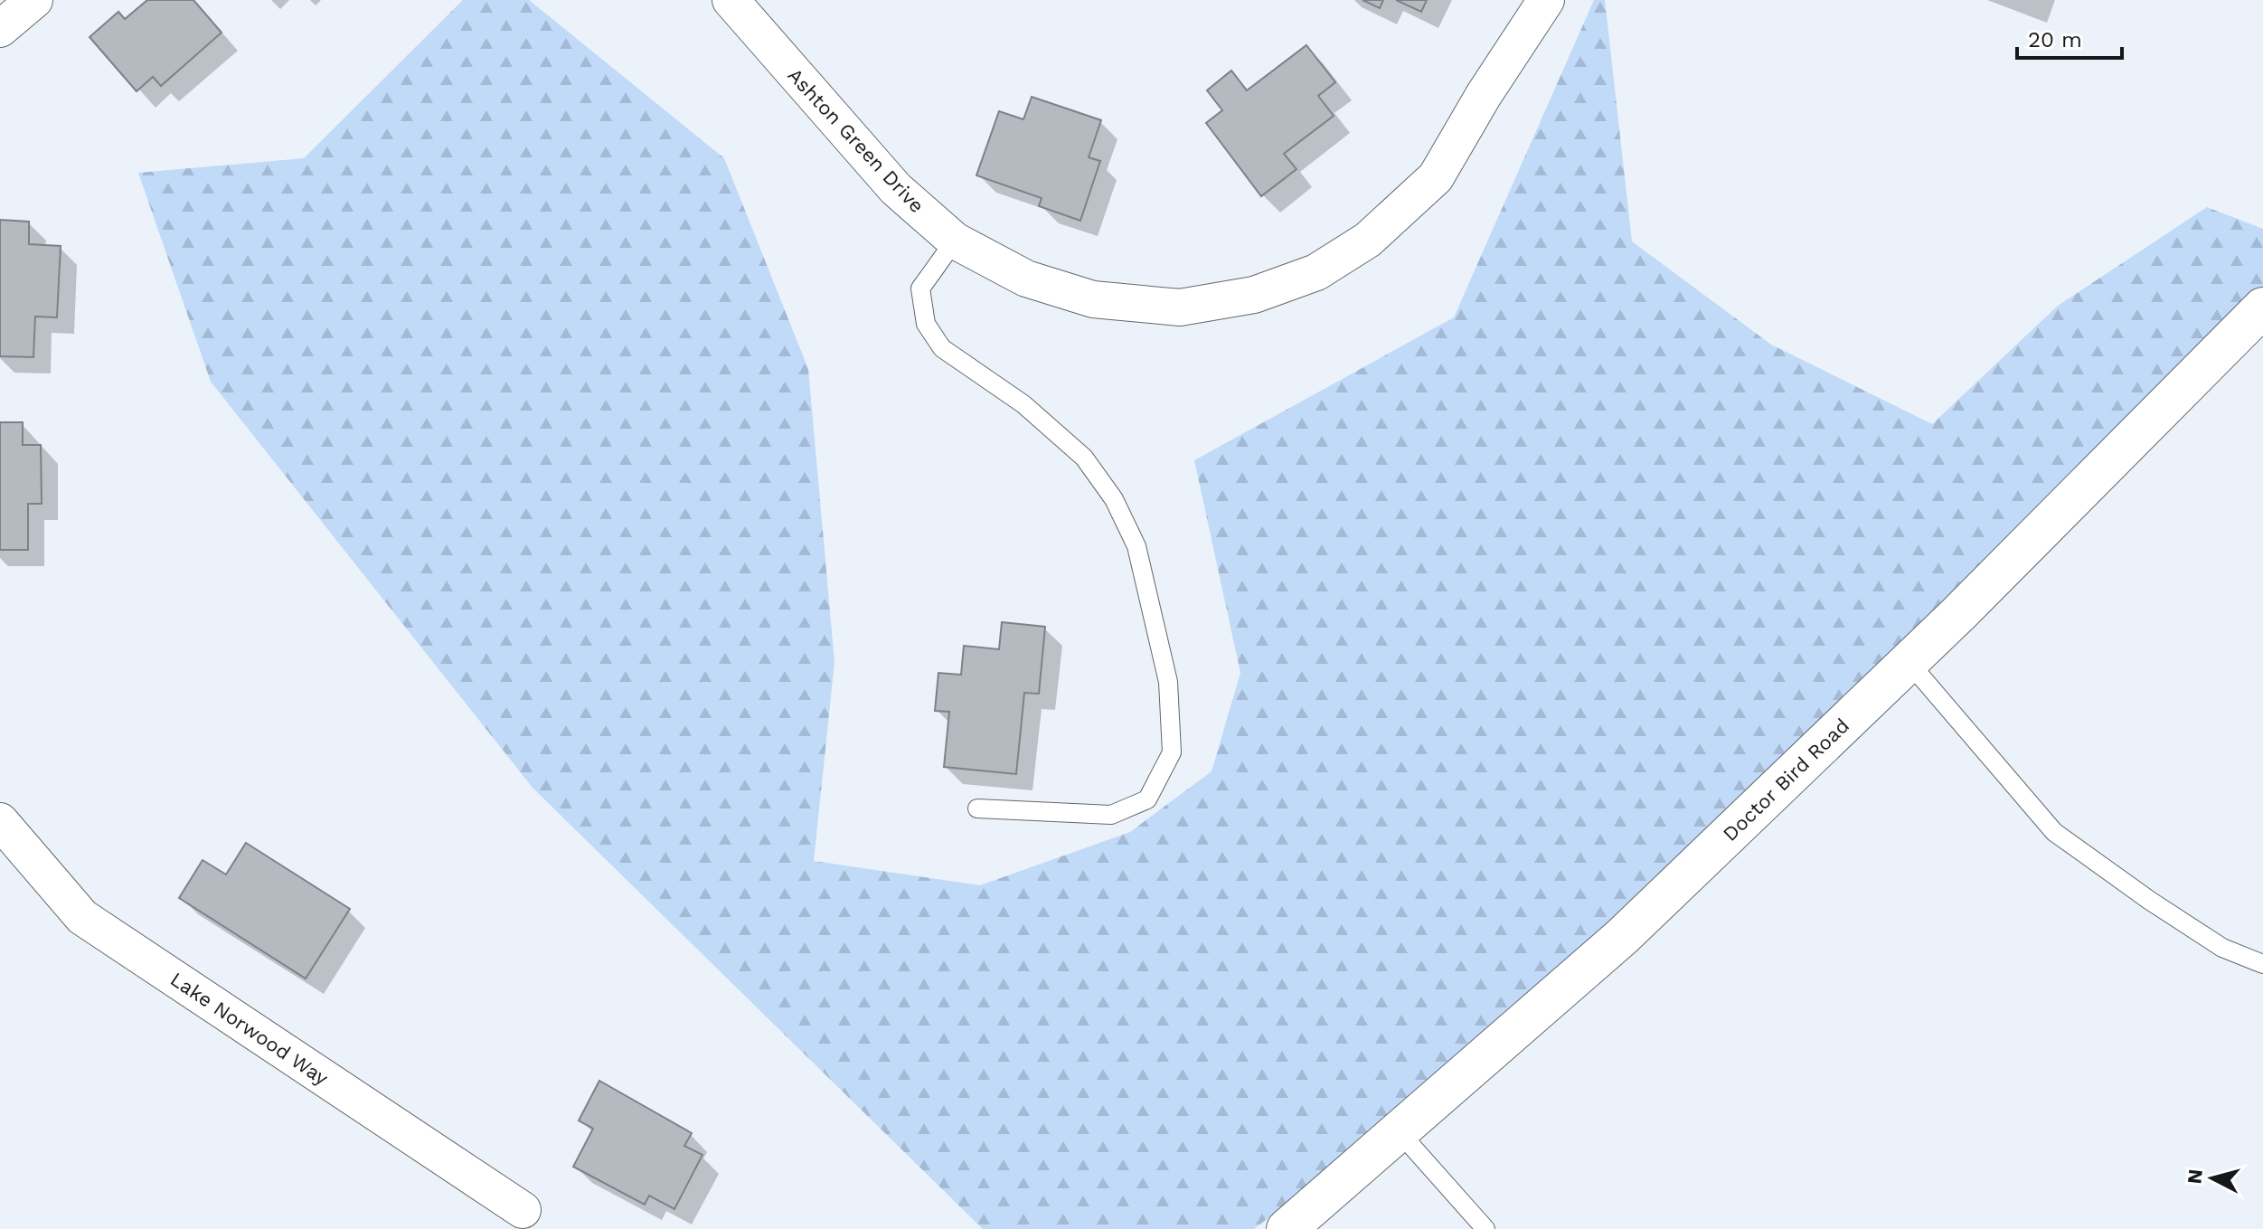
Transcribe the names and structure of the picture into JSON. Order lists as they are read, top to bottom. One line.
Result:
{"streets":{"main road":["Doctor Bird Road"],"street":["Ashton Green Drive","Lake Norwood Way"]},"scale_bar":"20 m","north":"left"}
